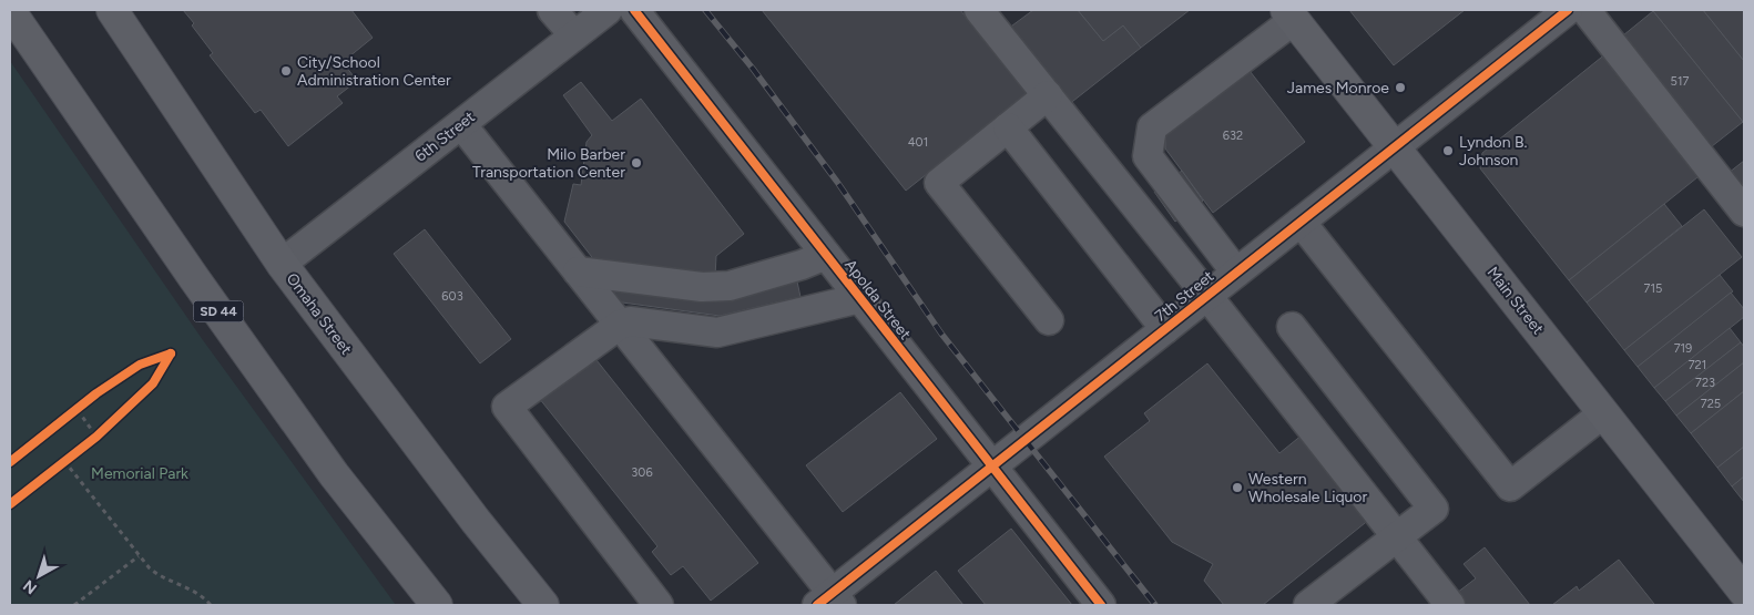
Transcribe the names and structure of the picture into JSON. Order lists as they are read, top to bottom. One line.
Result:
{"streets":{"main road":["Main Street","SD 44","Omaha Street"],"street":["6th Street","7th Street","Apolda Street"]},"crossings":[["6th Street","Omaha Street"],["7th Street","Apolda Street"],["7th Street","Main Street"]],"parks":["Memorial Park"],"places":["City/School Administration Center","James Monroe","Lyndon B. Johnson","Milo Barber Transportation Center","Western Wholesale Liquor"],"house_numbers":["517","632","401","715","603","719","721","723","725","306"],"north":"bottom left"}
